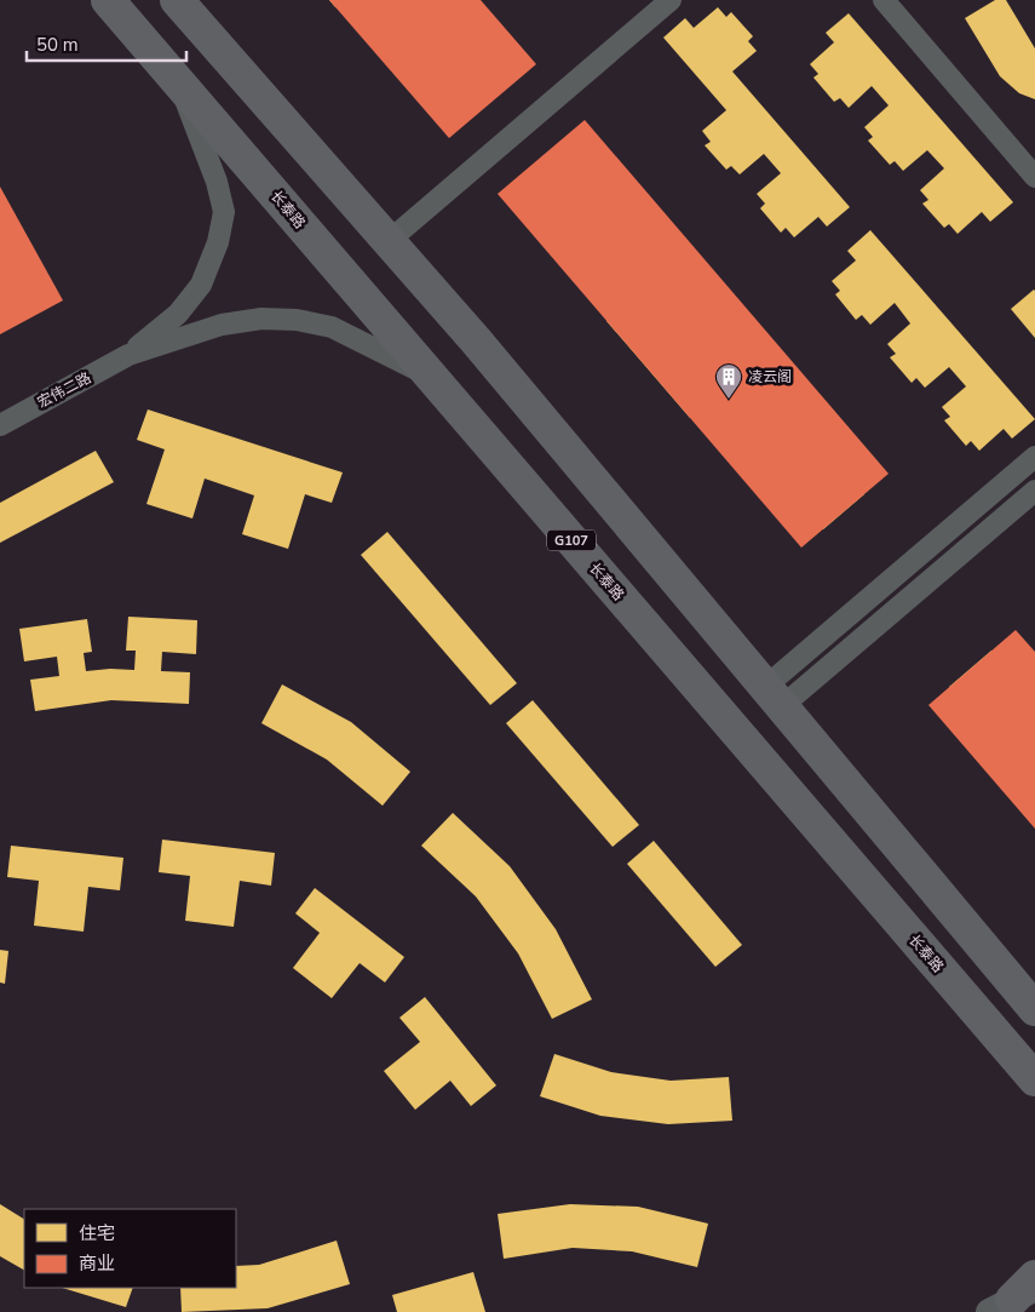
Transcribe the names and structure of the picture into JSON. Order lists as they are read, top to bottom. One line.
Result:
{"streets":{"highway":["长泰路","G107"],"street":["宏伟二路"]},"places":{"building":["凌云阁"]},"legend":["住宅","商业"],"scale_bar":"50 m"}
